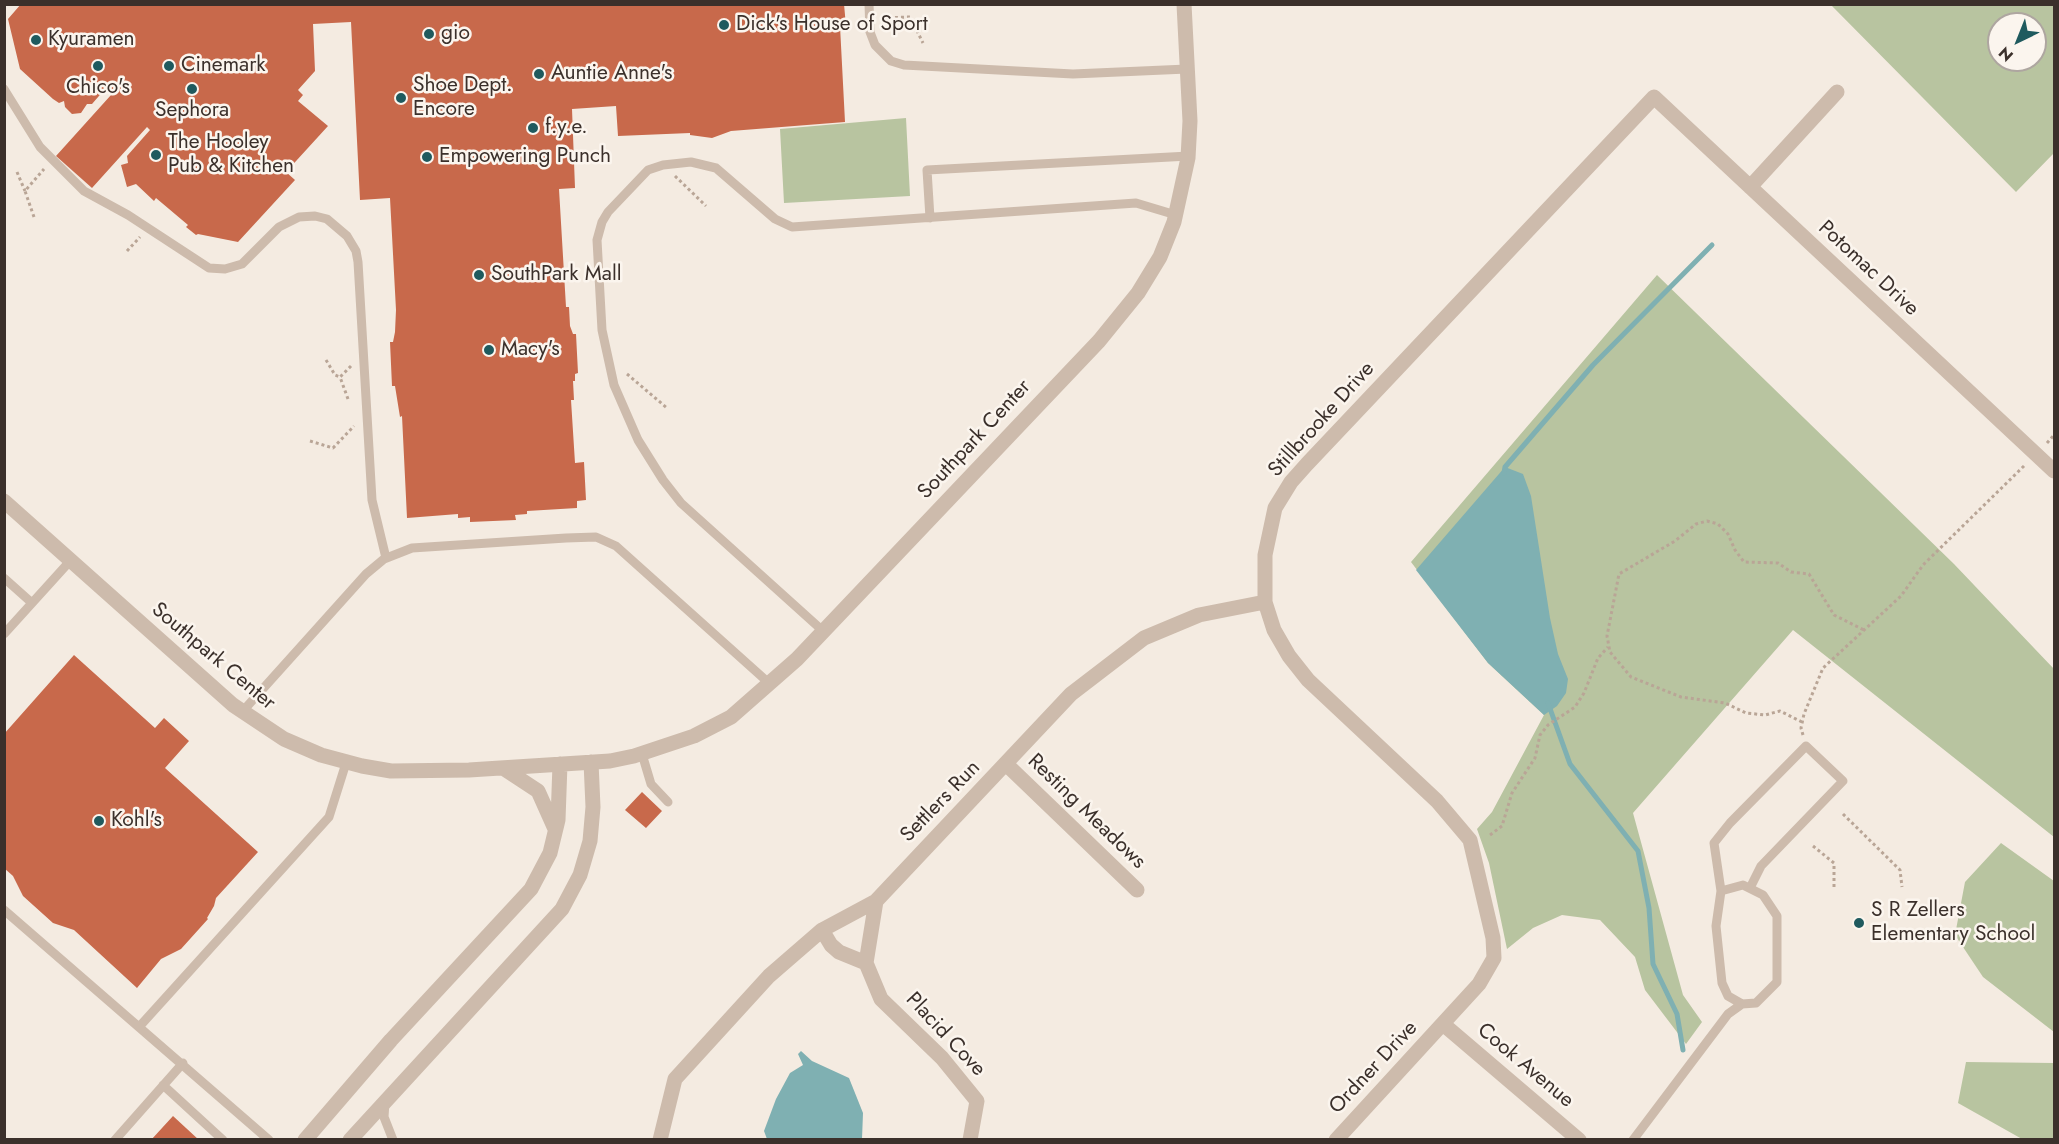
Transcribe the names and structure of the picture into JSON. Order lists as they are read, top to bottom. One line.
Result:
{"streets":{"street":["Potomac Drive","Stillbrooke Drive","Southpark Center","Settlers Run","Resting Meadows","Placid Cove","Cook Avenue","Ordner Drive"]},"crossings":[["Potomac Drive","Stillbrooke Drive"],["Stillbrooke Drive","Settlers Run"],["Stillbrooke Drive","Cook Avenue"],["Stillbrooke Drive","Ordner Drive"],["Settlers Run","Resting Meadows"],["Cook Avenue","Ordner Drive"]],"places":["Dick's House of Sport","gio","Kyuramen","Chico's","Cinemark","Auntie Anne's","Sephora","Shoe Dept. Encore","f.y.e.","The Hooley Pub & Kitchen","Empowering Punch","SouthPark Mall","Macy's","Kohl's","S R Zellers Elementary School"],"north":"bottom left"}
